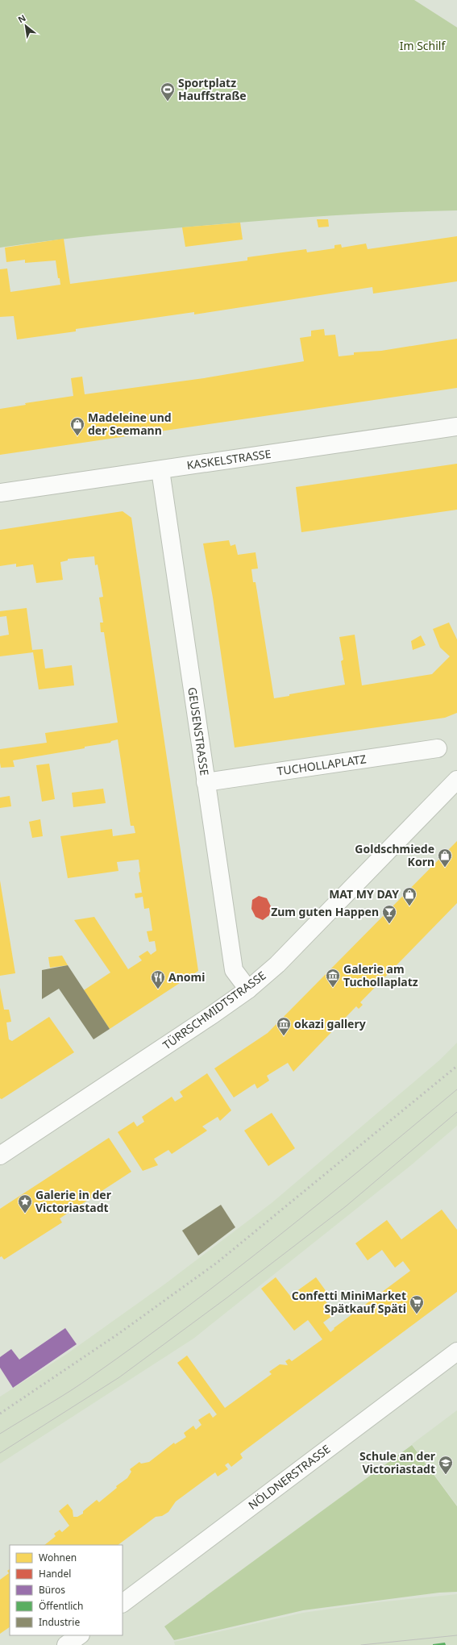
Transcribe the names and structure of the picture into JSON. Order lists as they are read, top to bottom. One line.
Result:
{"streets":{"street":["KASKELSTRASSE","GEUSENSTRASSE","TUCHOLLAPLATZ","TÜRRSCHMIDTSTRASSE","NÖLDNERSTRASSE"]},"crossings":[["KASKELSTRASSE","GEUSENSTRASSE"],["GEUSENSTRASSE","TUCHOLLAPLATZ"],["GEUSENSTRASSE","TÜRRSCHMIDTSTRASSE"]],"parks":["Im Schilf"],"places":{"sports":["Sportplatz Hauffstraße"],"shop":["Madeleine und der Seemann","Goldschmiede Korn","MAT MY DAY"],"bar":["Zum guten Happen"],"museum":["Galerie am Tuchollaplatz","okazi gallery"],"restaurant":["Anomi"],"place":["Galerie in der Victoriastadt"],"supermarket":["Confetti MiniMarket Spätkauf Späti"],"school or university":["Schule an der Victoriastadt"]},"legend":["Wohnen","Handel","Büros","Öffentlich","Industrie"],"north":"top left"}
